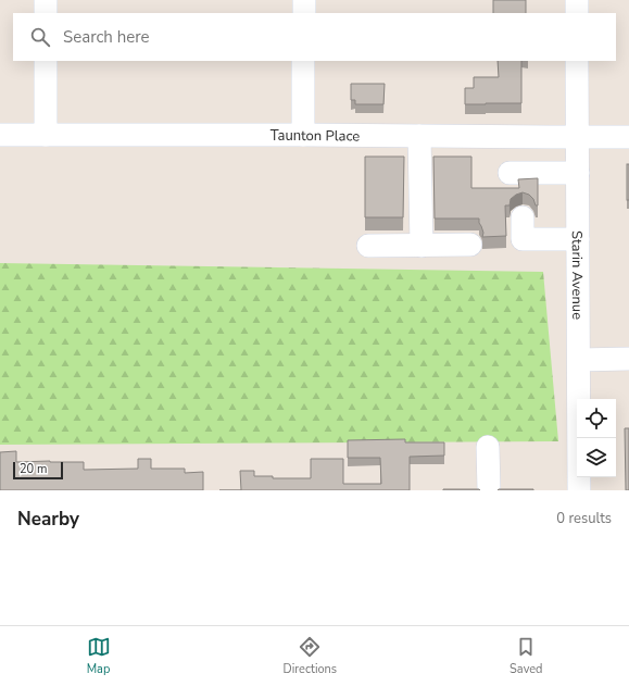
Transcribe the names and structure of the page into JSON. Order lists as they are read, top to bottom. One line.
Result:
{"streets":{"street":["Taunton Place","Starin Avenue"]},"crossings":[["Taunton Place","Starin Avenue"]],"scale_bar":"20 m","page":{"search":"Search here","scale":"20 m","heading":["Nearby","0 results"],"nav":["Map","Directions","Saved"]}}
